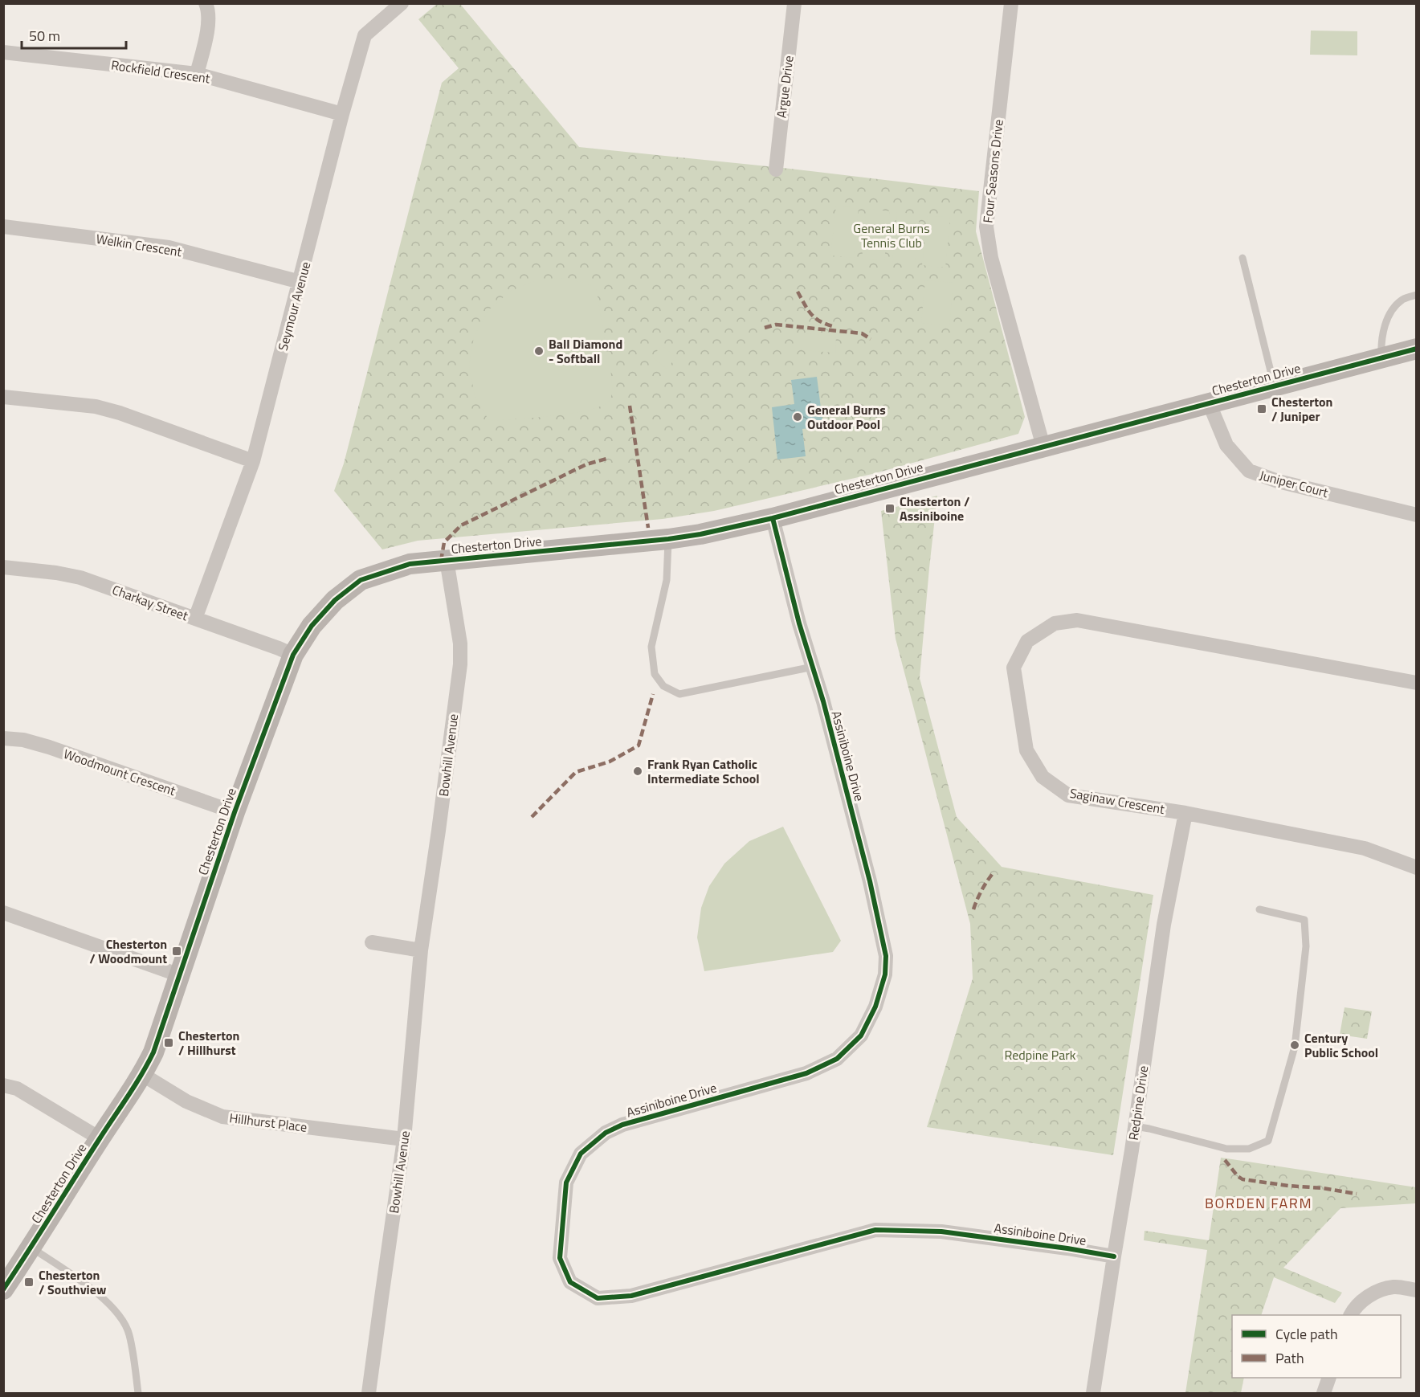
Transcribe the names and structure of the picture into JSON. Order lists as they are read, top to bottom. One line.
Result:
{"streets":{"street":["Rockfield Crescent","Argue Drive","Four Seasons Drive","Welkin Crescent","Seymour Avenue","Chesterton Drive","Juniper Court","Charkay Street","Bowhill Avenue","Assiniboine Drive","Woodmount Crescent","Saginaw Crescent","Redpine Drive","Hillhurst Place"]},"crossings":[["Rockfield Crescent","Seymour Avenue"],["Four Seasons Drive","Chesterton Drive"],["Welkin Crescent","Seymour Avenue"],["Seymour Avenue","Charkay Street"],["Chesterton Drive","Juniper Court"],["Chesterton Drive","Charkay Street"],["Chesterton Drive","Bowhill Avenue"],["Chesterton Drive","Assiniboine Drive"],["Chesterton Drive","Woodmount Crescent"],["Chesterton Drive","Hillhurst Place"],["Bowhill Avenue","Hillhurst Place"],["Assiniboine Drive","Redpine Drive"],["Saginaw Crescent","Redpine Drive"]],"districts":["BORDEN FARM"],"parks":["General Burns Tennis Club","Redpine Park"],"places":{"other":["Ball Diamond - Softball","General Burns Outdoor Pool","Frank Ryan Catholic Intermediate School","Century Public School"],"transit":["Chesterton / Juniper","Chesterton / Assiniboine","Chesterton / Woodmount","Chesterton / Hillhurst","Chesterton / Southview"]},"legend":["Cycle path","Path"],"scale_bar":"50 m"}
